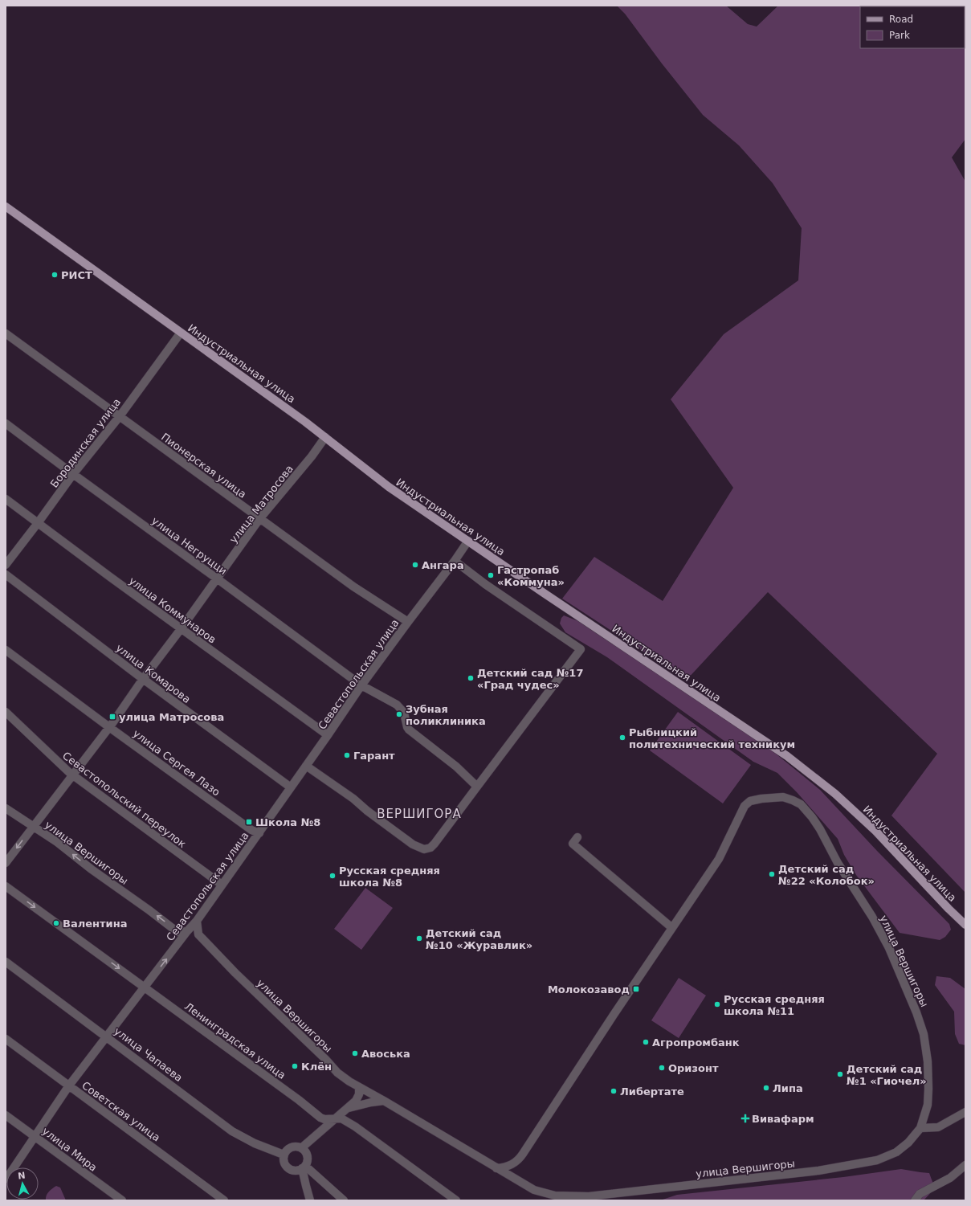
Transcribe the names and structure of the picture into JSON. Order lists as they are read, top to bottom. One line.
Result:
{"streets":{"main road":["Индустриальная улица"],"street":["Бородинская улица","Пионерская улица","улица Матросова","улица Негруцци","улица Коммунаров","улица Комарова","Севастопольская улица","улица Сергея Лазо","Севастопольский переулок","улица Вершигоры","Ленинградская улица","улица Чапаева","Советская улица","улица Мира"]},"crossings":[["Индустриальная улица","Бородинская улица"],["Индустриальная улица","улица Матросова"],["Индустриальная улица","Севастопольская улица"],["Бородинская улица","Пионерская улица"],["Бородинская улица","улица Негруцци"],["Бородинская улица","улица Коммунаров"],["Пионерская улица","улица Матросова"],["Пионерская улица","Севастопольская улица"],["улица Матросова","улица Негруцци"],["улица Матросова","улица Коммунаров"],["улица Матросова","улица Комарова"],["улица Матросова","улица Сергея Лазо"],["улица Матросова","Севастопольский переулок"],["улица Матросова","улица Вершигоры"],["улица Негруцци","Севастопольская улица"],["улица Коммунаров","Севастопольская улица"],["улица Комарова","Севастопольская улица"],["Севастопольская улица","улица Сергея Лазо"],["Севастопольская улица","Севастопольский переулок"],["Севастопольская улица","улица Вершигоры"],["Севастопольская улица","Ленинградская улица"],["Севастопольская улица","улица Чапаева"],["Севастопольская улица","Советская улица"],["Севастопольская улица","улица Мира"]],"districts":["ВЕРШИГОРА"],"places":{"other":["РИСТ","Ангара","Гастропаб «Коммуна»","Детский сад №17 «Град чудес»","Зубная поликлиника","Рыбницкий политехнический техникум","Гарант","Детский сад №22 «Колобок»","Русская средняя школа №8","Валентина","Детский сад №10 «Журавлик»","Русская средняя школа №11","Агропромбанк","Авоська","Клён","Оризонт","Детский сад №1 «Гиочел»","Липа","Либертате"],"transit":["улица Матросова","Школа №8","Молокозавод"],"health":["Вивафарм"]},"legend":["Road","Park"],"north":"top"}
